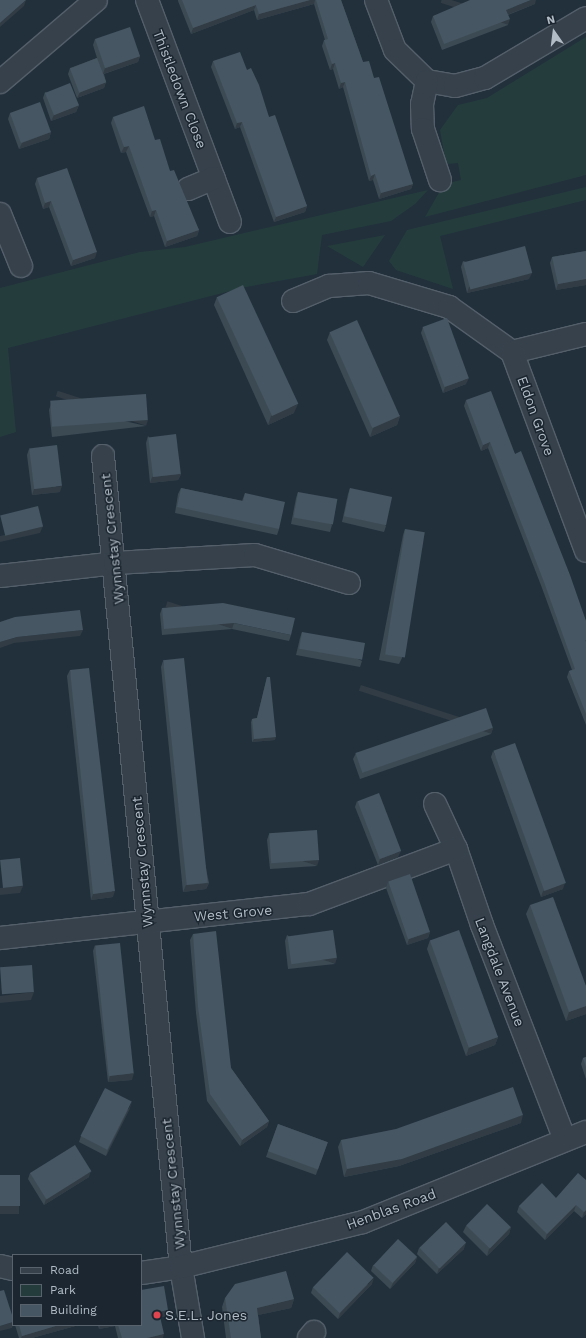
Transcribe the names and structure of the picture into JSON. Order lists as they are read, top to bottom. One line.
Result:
{"streets":{"street":["Thistledown Close","Eldon Grove","Wynnstay Crescent","West Grove","Langdale Avenue","Henblas Road"]},"crossings":[["Wynnstay Crescent","West Grove"],["Wynnstay Crescent","Henblas Road"],["West Grove","Langdale Avenue"],["Langdale Avenue","Henblas Road"]],"places":["S.E.L. Jones"],"legend":["Road","Park","Building"],"north":"top"}
